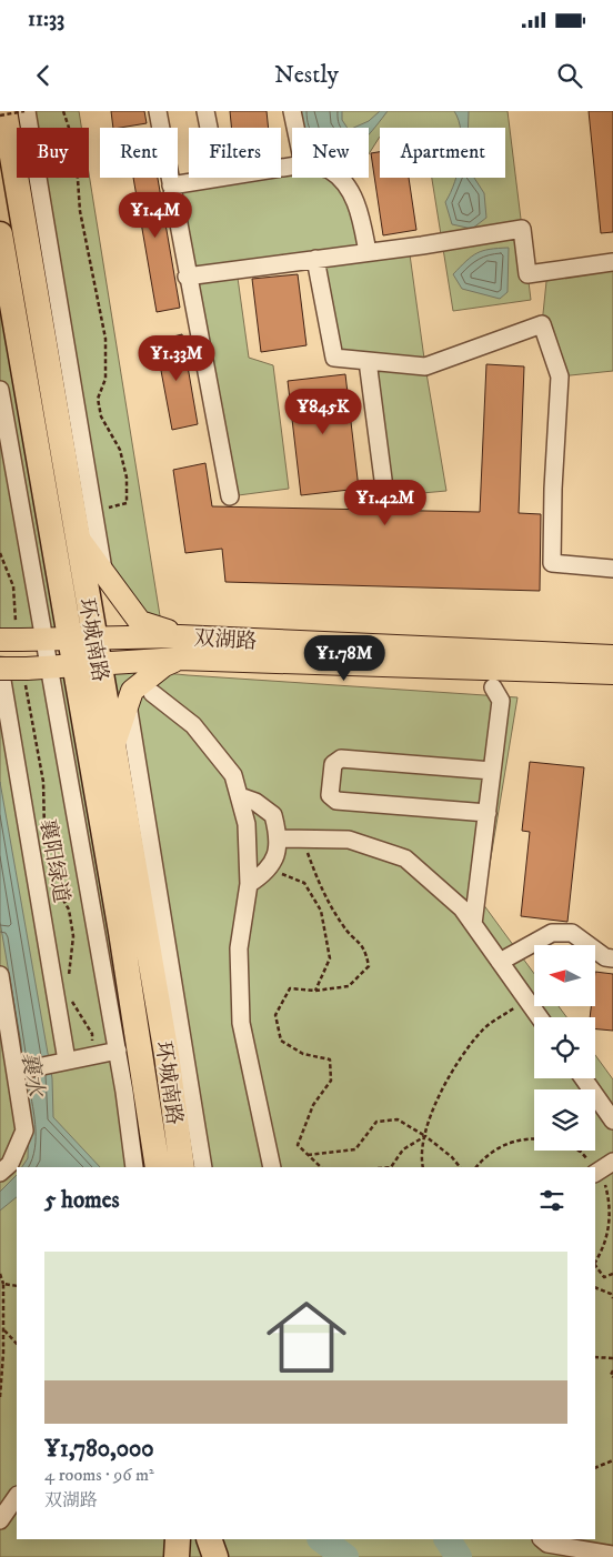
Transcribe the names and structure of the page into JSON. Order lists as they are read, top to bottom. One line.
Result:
{"streets":{"highway":["环城南路"],"main road":["双湖路"],"street":["襄阳绿道"]},"crossings":[["双湖路","环城南路"],["双湖路","襄阳绿道"]],"water":["襄水"],"north":"left","page":{"status":"11:33","header":"Nestly","chip":["Buy","Rent","Filters","New","Apartment"],"price":["¥1.4M","¥1.33M","¥845K","¥1.42M","¥1.78M"],"heading":"5 homes","list":[{"name":"¥1,780,000","note":"4 rooms · 96 m² · 双湖路"}]}}
